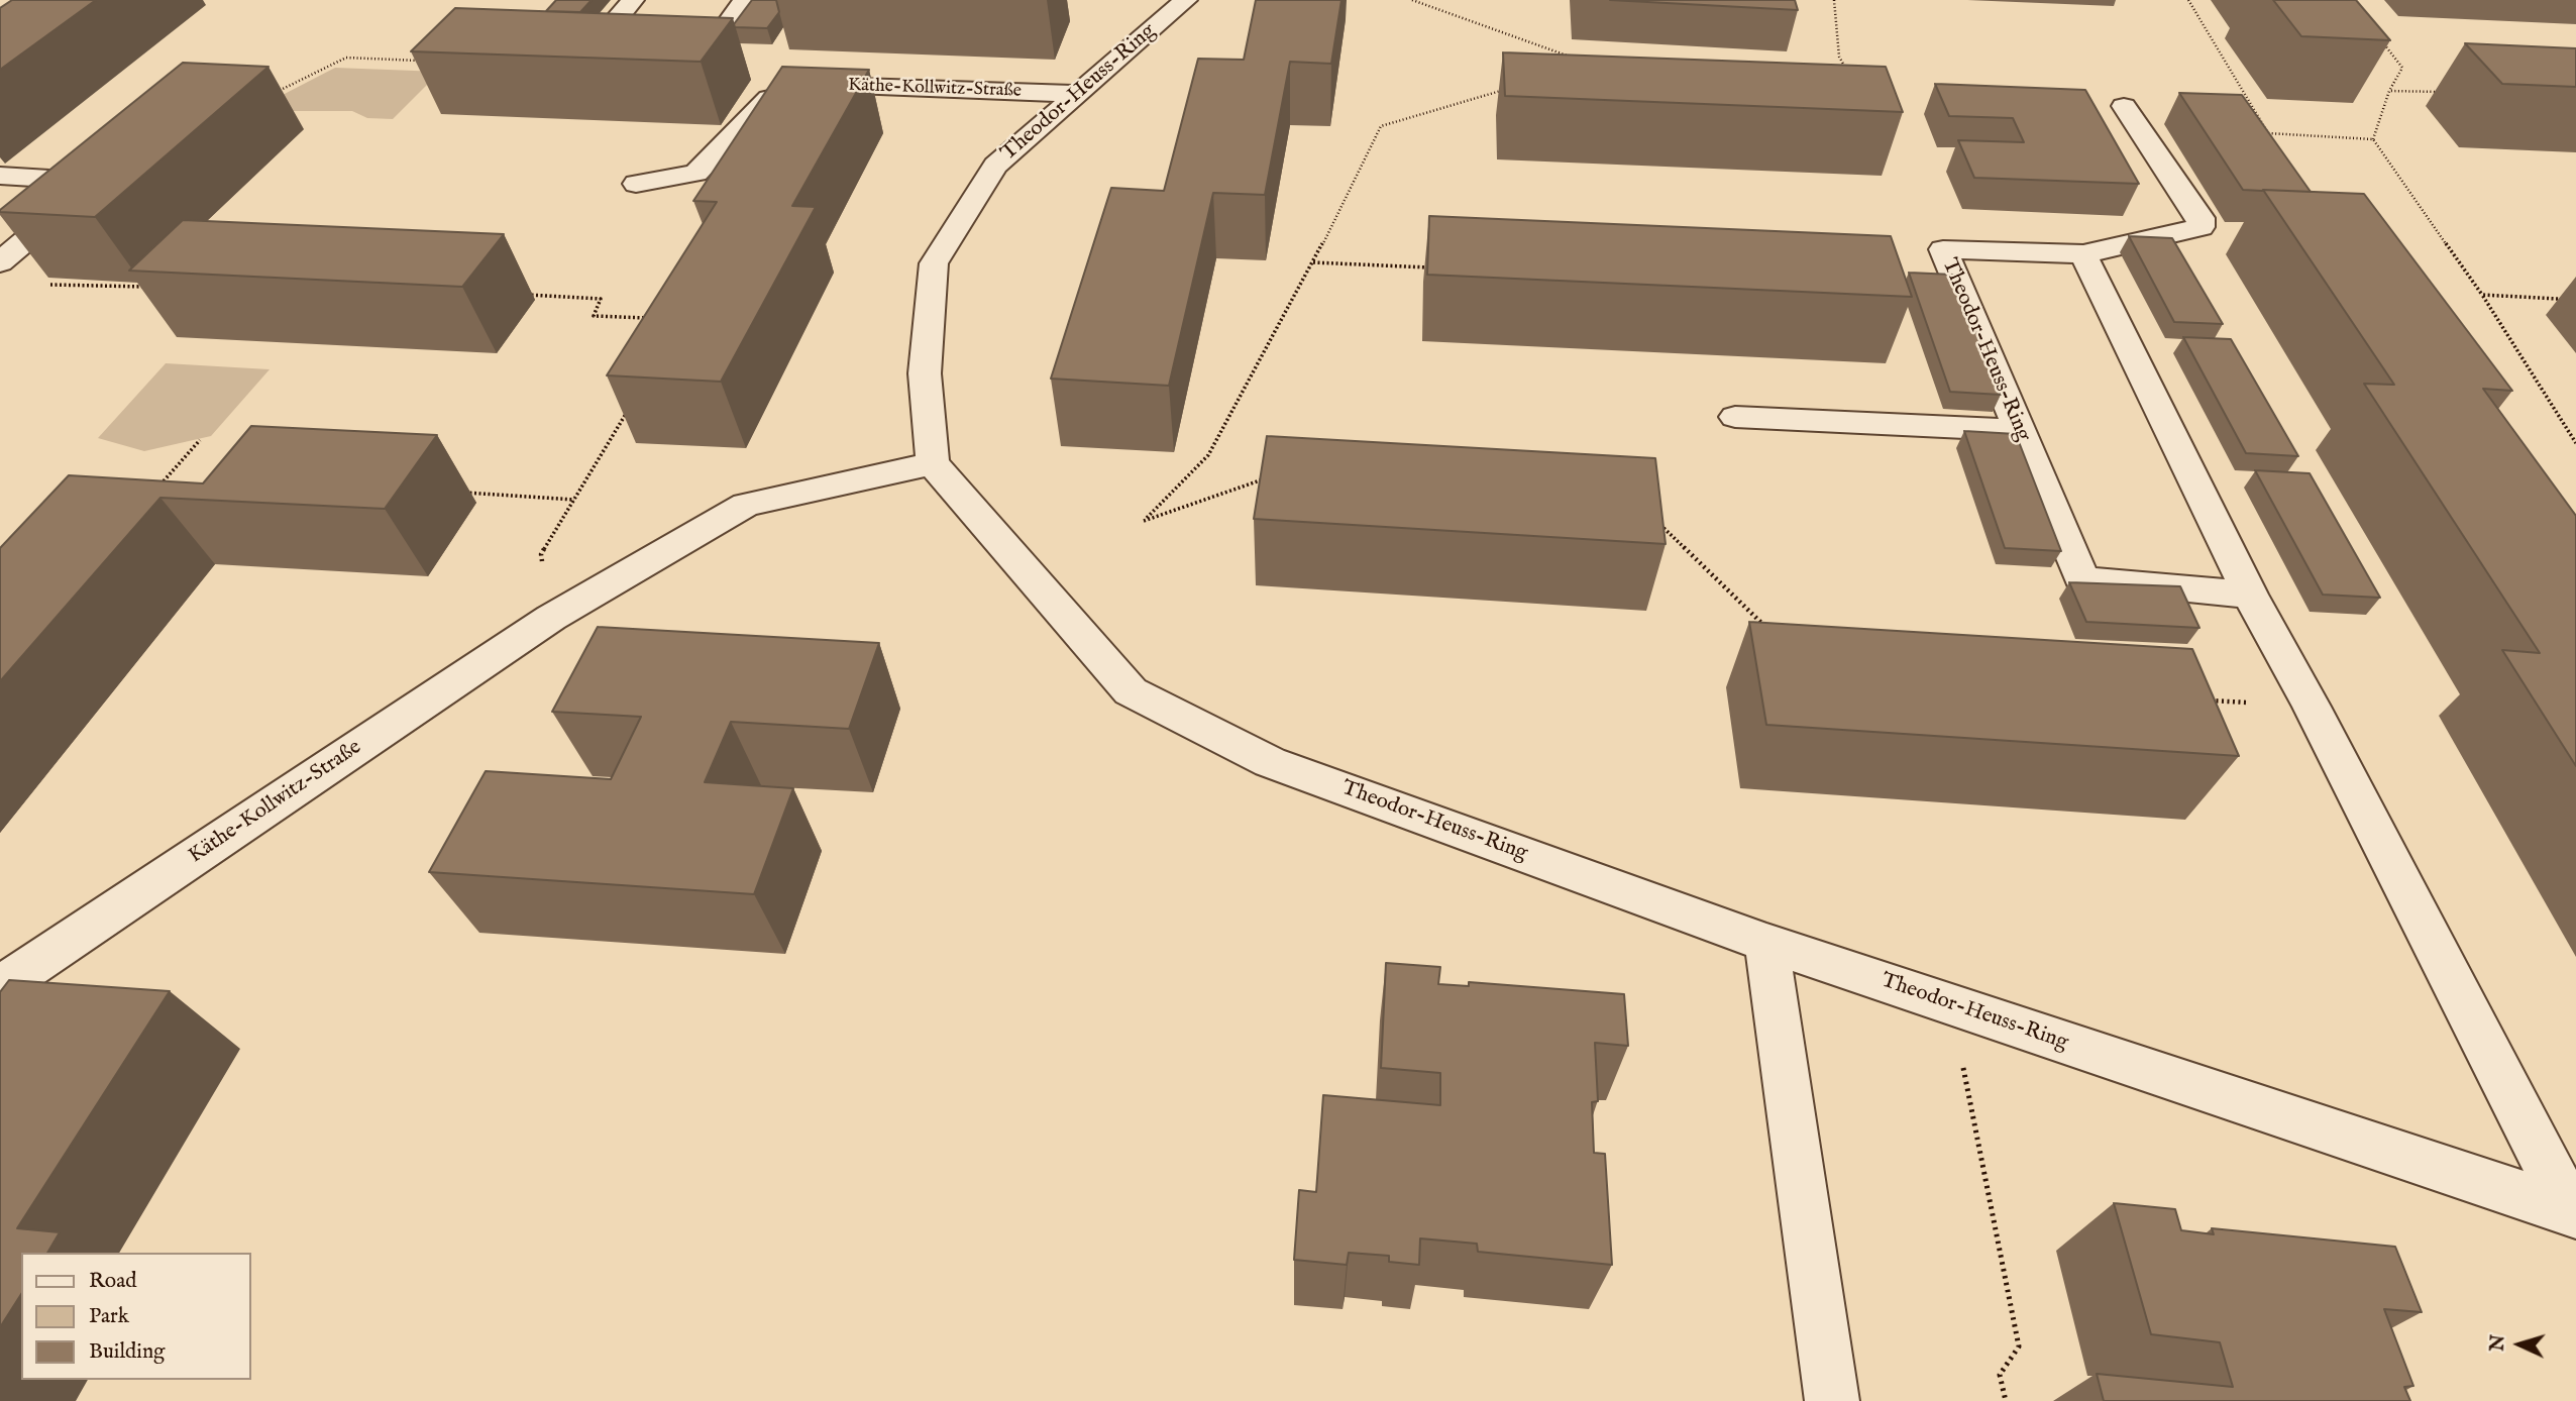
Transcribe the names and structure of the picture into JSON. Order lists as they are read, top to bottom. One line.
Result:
{"streets":{"street":["Käthe-Kollwitz-Straße","Theodor-Heuss-Ring"]},"crossings":[["Käthe-Kollwitz-Straße","Theodor-Heuss-Ring"]],"legend":["Road","Park","Building"],"north":"left"}
